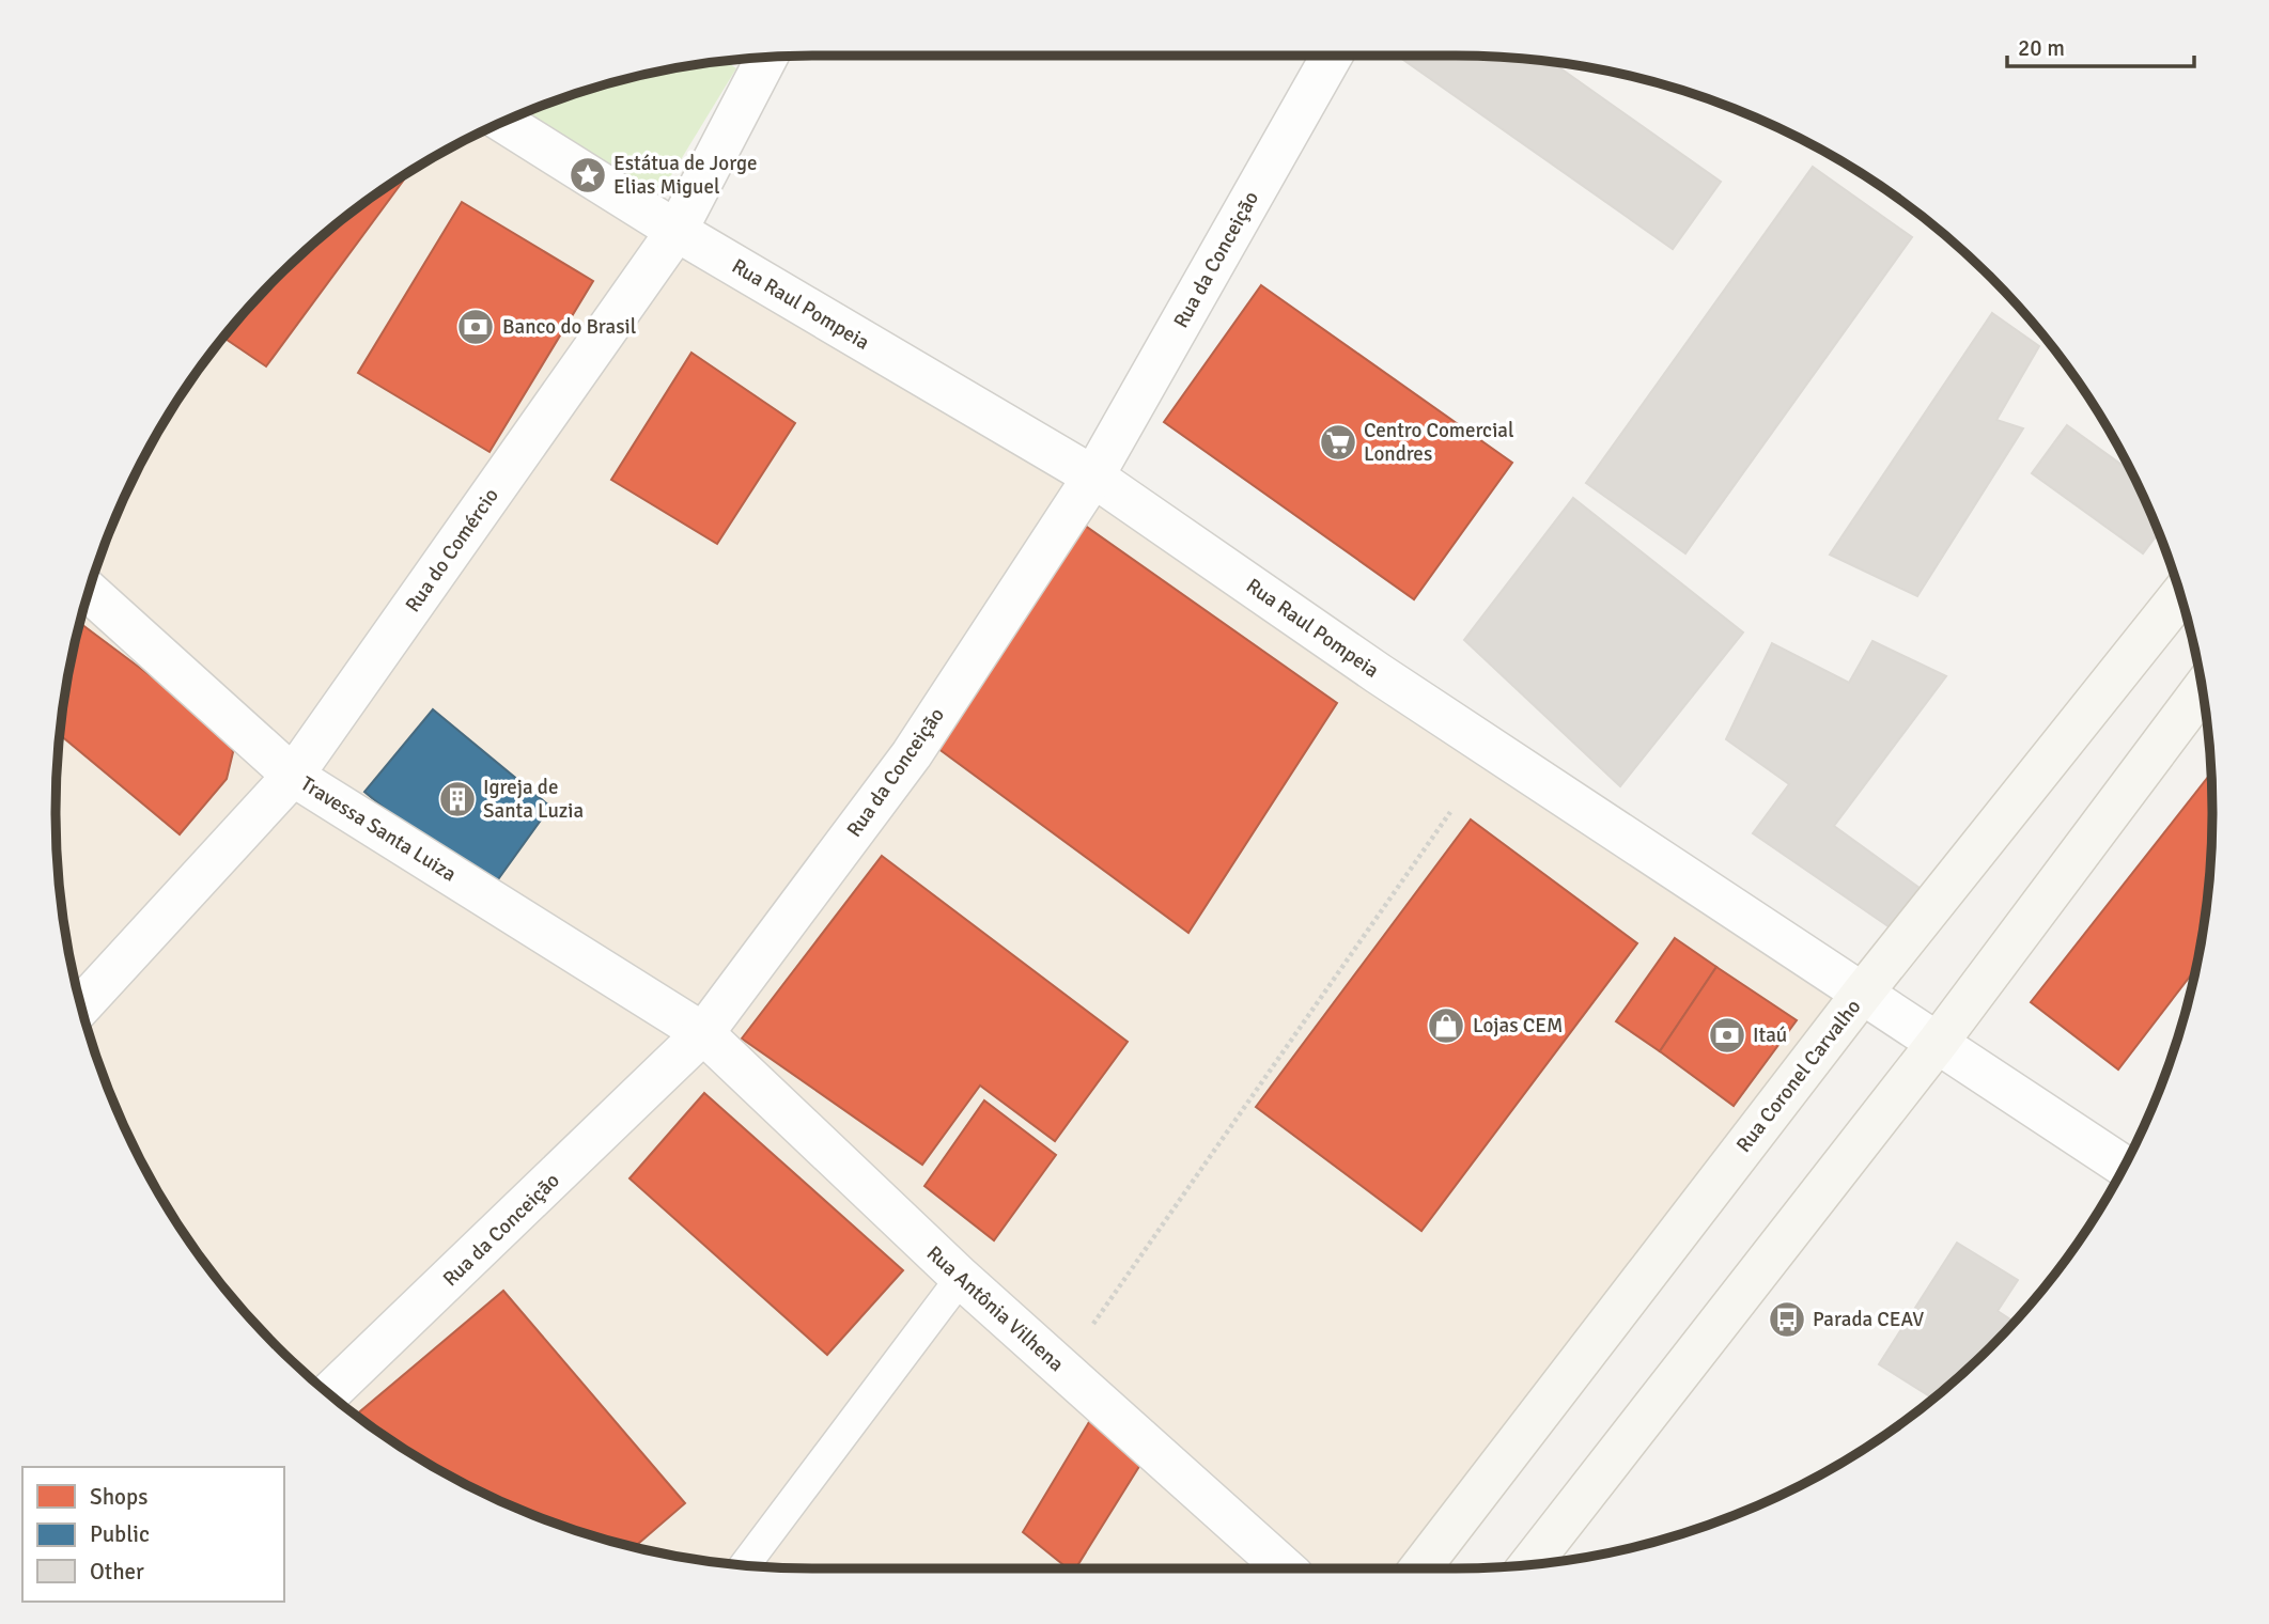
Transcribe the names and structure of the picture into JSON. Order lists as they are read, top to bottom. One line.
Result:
{"streets":{"main road":["Rua Coronel Carvalho"],"street":["Rua da Conceição","Rua Raul Pompeia","Rua do Comércio","Travessa Santa Luiza","Rua Antônia Vilhena"]},"crossings":[["Rua da Conceição","Rua Raul Pompeia"],["Rua da Conceição","Travessa Santa Luiza"],["Rua da Conceição","Rua Antônia Vilhena"],["Rua Raul Pompeia","Rua do Comércio"],["Rua Raul Pompeia","Rua Coronel Carvalho"],["Rua do Comércio","Travessa Santa Luiza"],["Travessa Santa Luiza","Rua Antônia Vilhena"]],"places":{"place":["Estátua de Jorge Elias Miguel"],"bank":["Banco do Brasil","Itaú"],"supermarket":["Centro Comercial Londres"],"building":["Igreja de Santa Luzia"],"shop":["Lojas CEM"],"bus stop":["Parada CEAV"]},"legend":["Shops","Public","Other"],"scale_bar":"20 m"}
